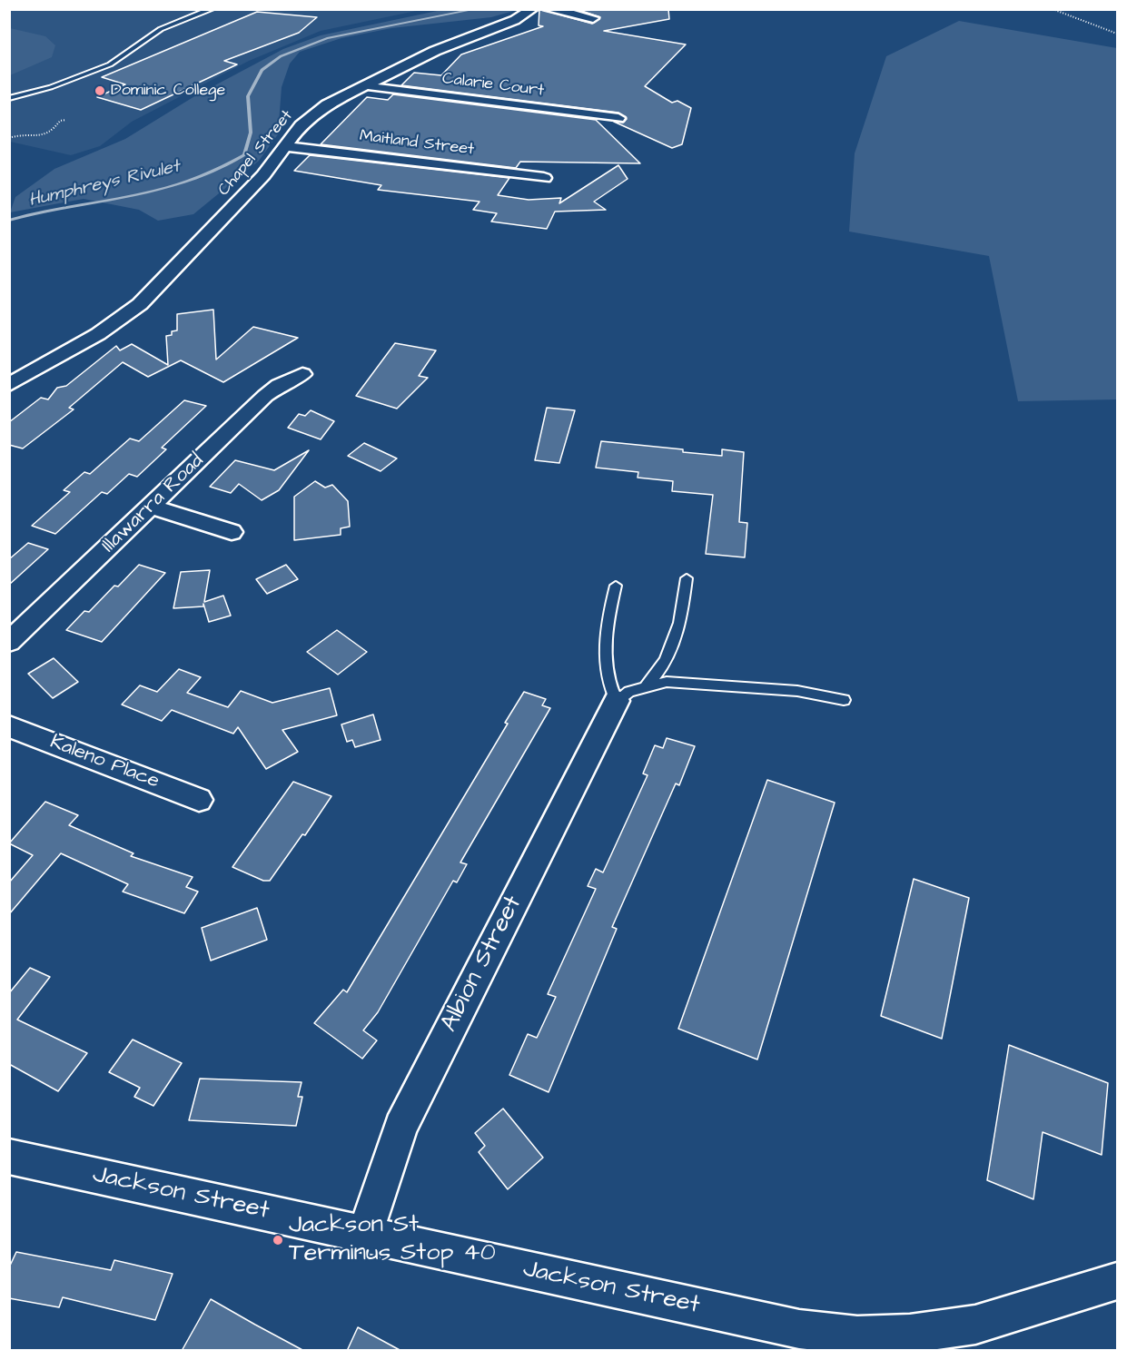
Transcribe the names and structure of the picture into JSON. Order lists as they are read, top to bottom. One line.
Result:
{"streets":{"street":["Calarie Court","Maitland Street","Chapel Street","Illawarra Road","Kaleno Place","Albion Street","Jackson Street"]},"crossings":[["Calarie Court","Chapel Street"],["Maitland Street","Chapel Street"],["Albion Street","Jackson Street"]],"water":["Humphreys Rivulet"],"places":["Dominic College","Jackson St Terminus Stop 40"]}
